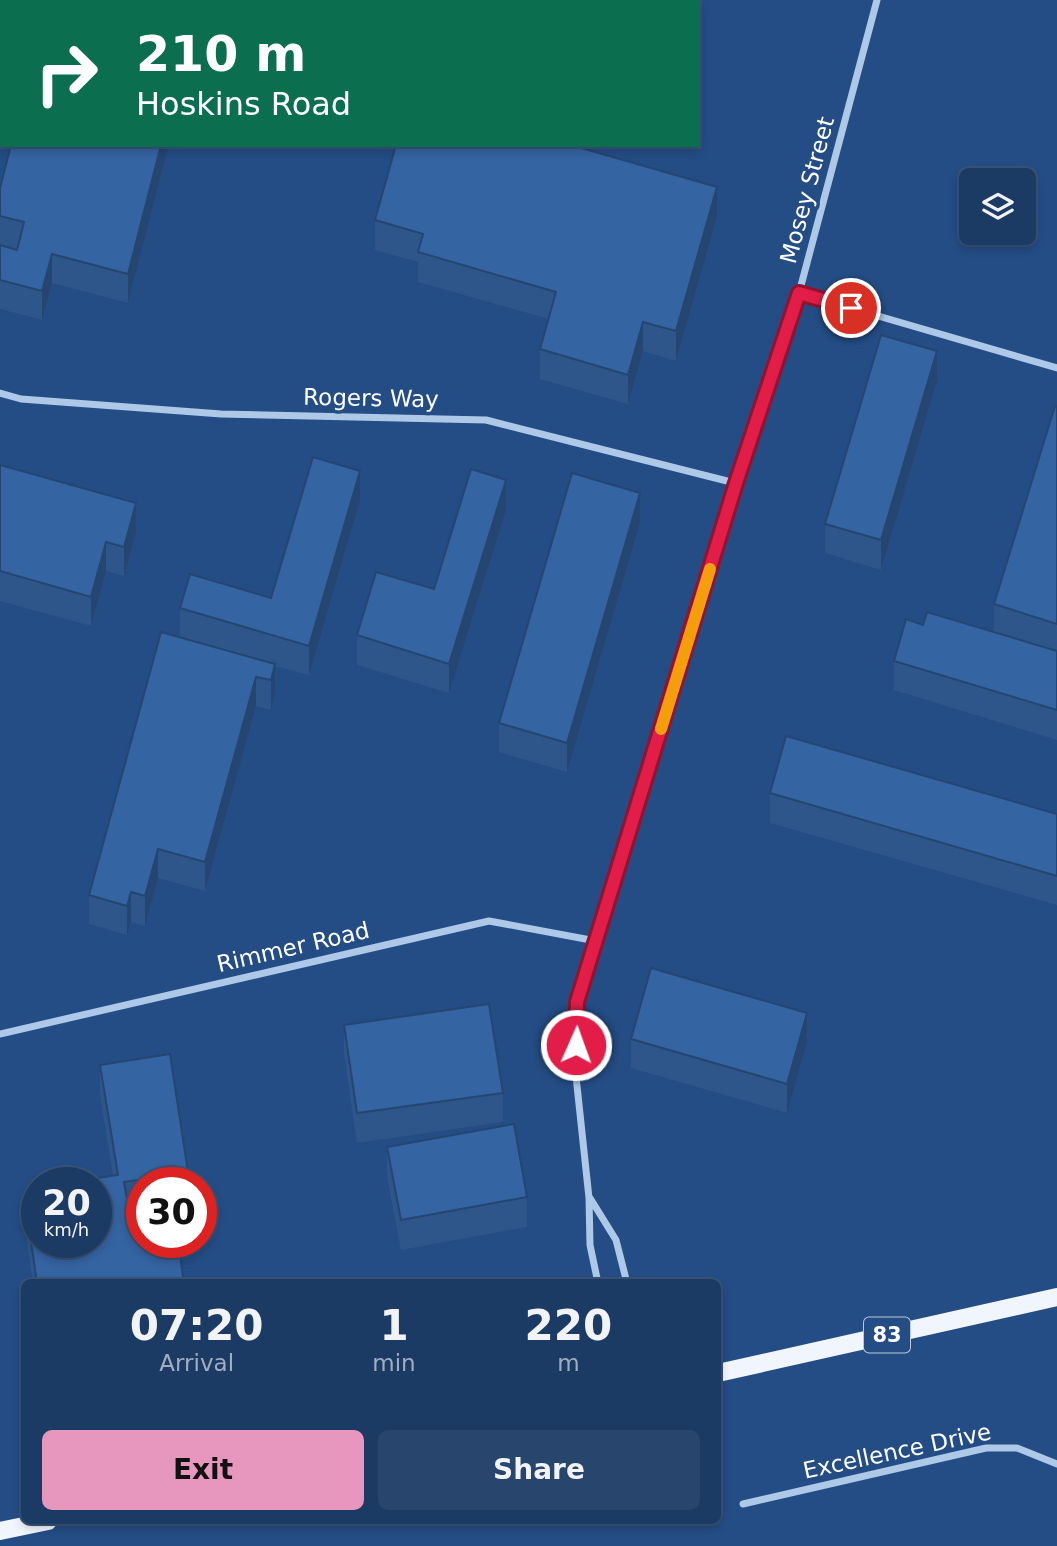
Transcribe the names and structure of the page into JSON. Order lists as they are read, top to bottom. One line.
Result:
{"streets":{"main road":["83"],"street":["Mosey Street","Rogers Way","Rimmer Road","Excellence Drive"]},"crossings":[["Mosey Street","Rogers Way"],["Mosey Street","Rimmer Road"]],"page":{"turn":["210 m","Hoskins Road"],"speed":"20 km/h","limit":"30","eta":["07:20","Arrival","1","min","220","m"],"buttons":["Exit","Share"]}}
